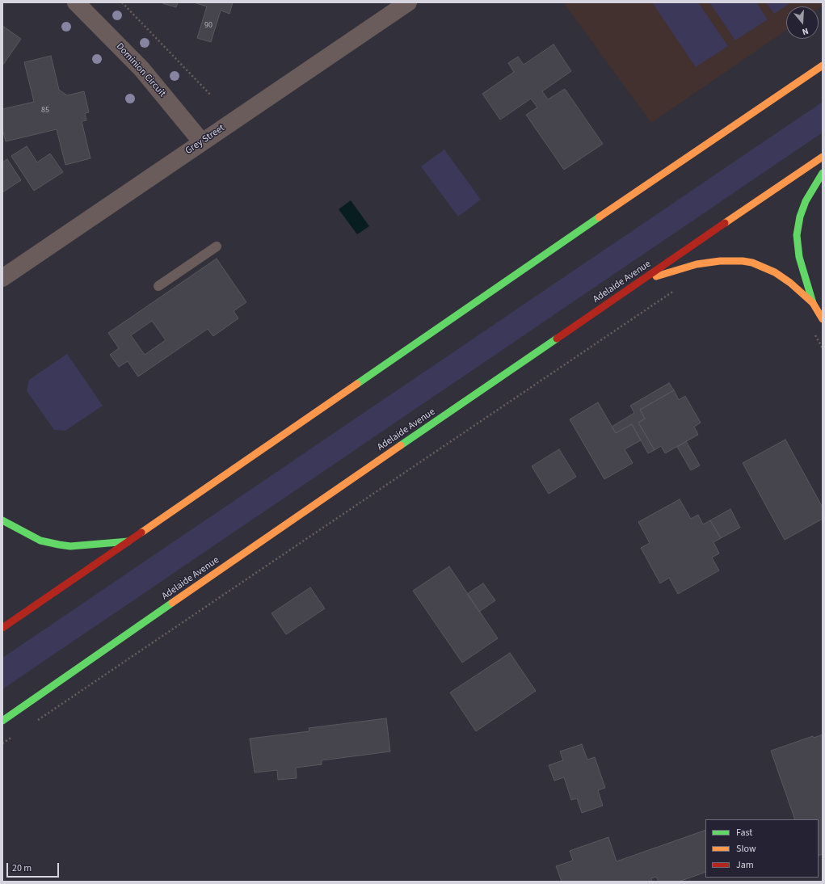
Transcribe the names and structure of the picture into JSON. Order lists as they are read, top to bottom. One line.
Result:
{"streets":{"main road":["Adelaide Avenue"],"street":["Dominion Circuit","Grey Street"]},"crossings":[["Dominion Circuit","Grey Street"]],"house_numbers":["90","85"],"legend":["Fast","Slow","Jam"],"scale_bar":"20 m","north":"bottom"}
